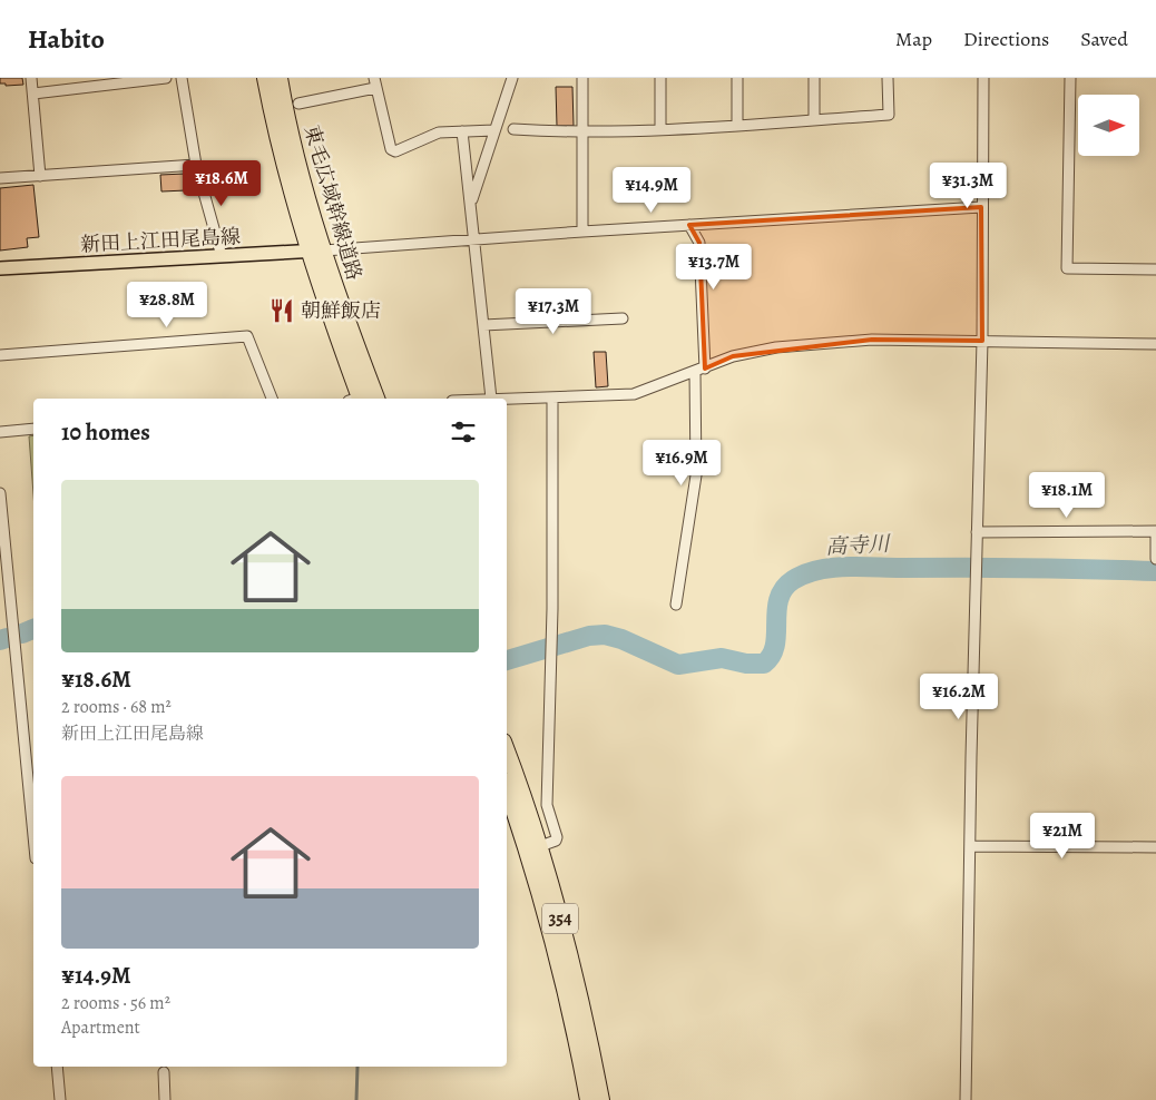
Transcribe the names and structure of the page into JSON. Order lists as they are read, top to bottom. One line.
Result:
{"streets":{"highway":["東毛広域幹線道路","354"],"main road":["新田上江田尾島線"]},"crossings":[["東毛広域幹線道路","新田上江田尾島線"]],"water":["高寺川"],"places":{"restaurant":["朝鮮飯店"]},"north":"right","page":{"header":"Habito","nav":["Map","Directions","Saved"],"price":["¥18.6M","¥31.3M","¥14.9M","¥13.7M","¥28.8M","¥17.3M","¥16.9M","¥18.1M","¥16.2M","¥21M"],"heading":"10 homes","list":[{"name":"¥18.6M","note":"2 rooms · 68 m² · 新田上江田尾島線"},{"name":"¥14.9M","note":"2 rooms · 56 m² · Apartment"}]}}
